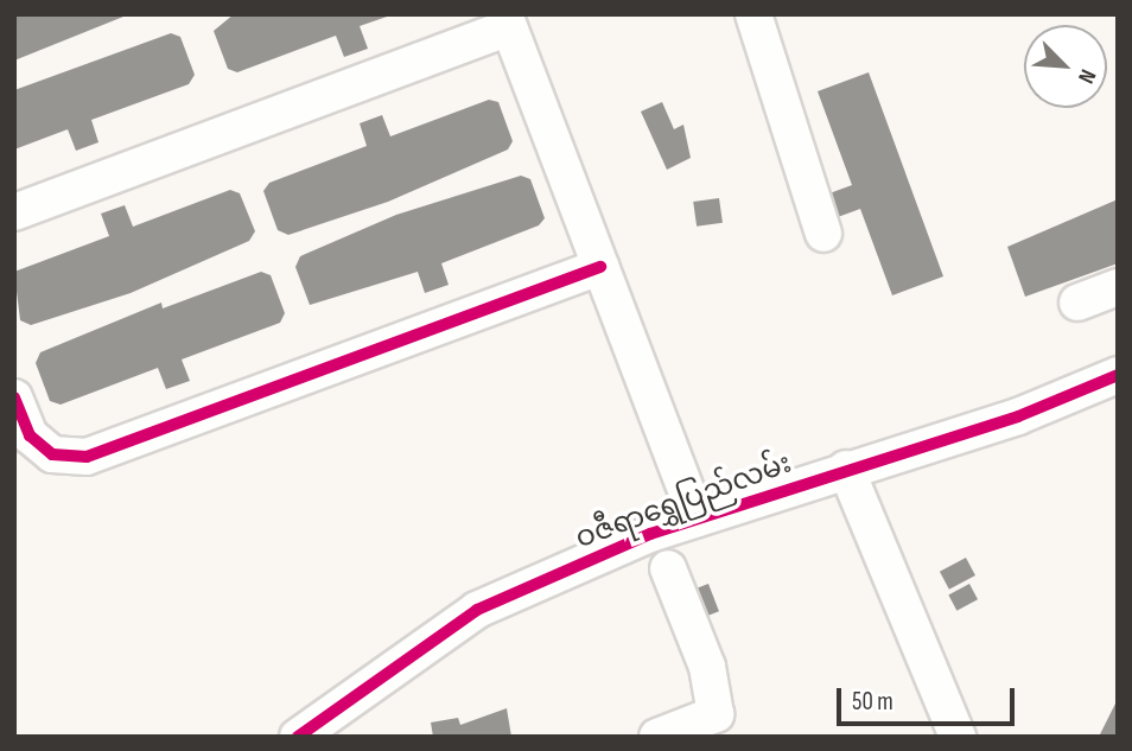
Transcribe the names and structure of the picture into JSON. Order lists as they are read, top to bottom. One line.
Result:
{"streets":{"street":["ဝဇီရာရွှေပြည်လမ်း"]},"scale_bar":"50 m","north":"bottom right"}
